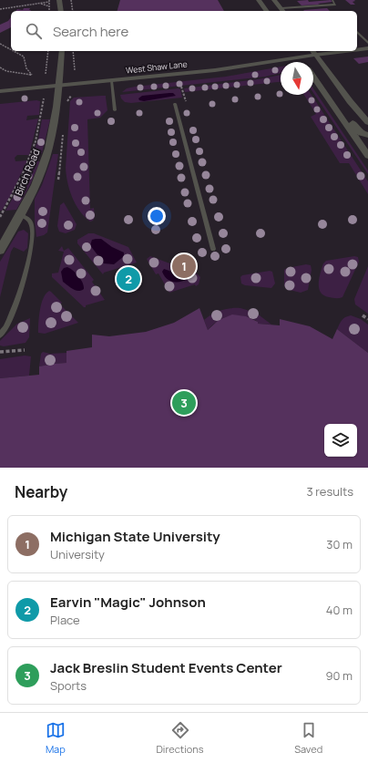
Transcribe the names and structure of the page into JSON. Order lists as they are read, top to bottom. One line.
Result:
{"streets":{"street":["West Shaw Lane","Birch Road"]},"crossings":[["West Shaw Lane","Birch Road"]],"north":"bottom","page":{"search":"Search here","pins":["1","2","3"],"heading":["Nearby","3 results"],"list":[{"mark":"1","name":"Michigan State University","note":"University","value":"30 m"},{"mark":"2","name":"Earvin \"Magic\" Johnson","note":"Place","value":"40 m"},{"mark":"3","name":"Jack Breslin Student Events Center","note":"Sports","value":"90 m"}],"nav":["Map","Directions","Saved"]}}
